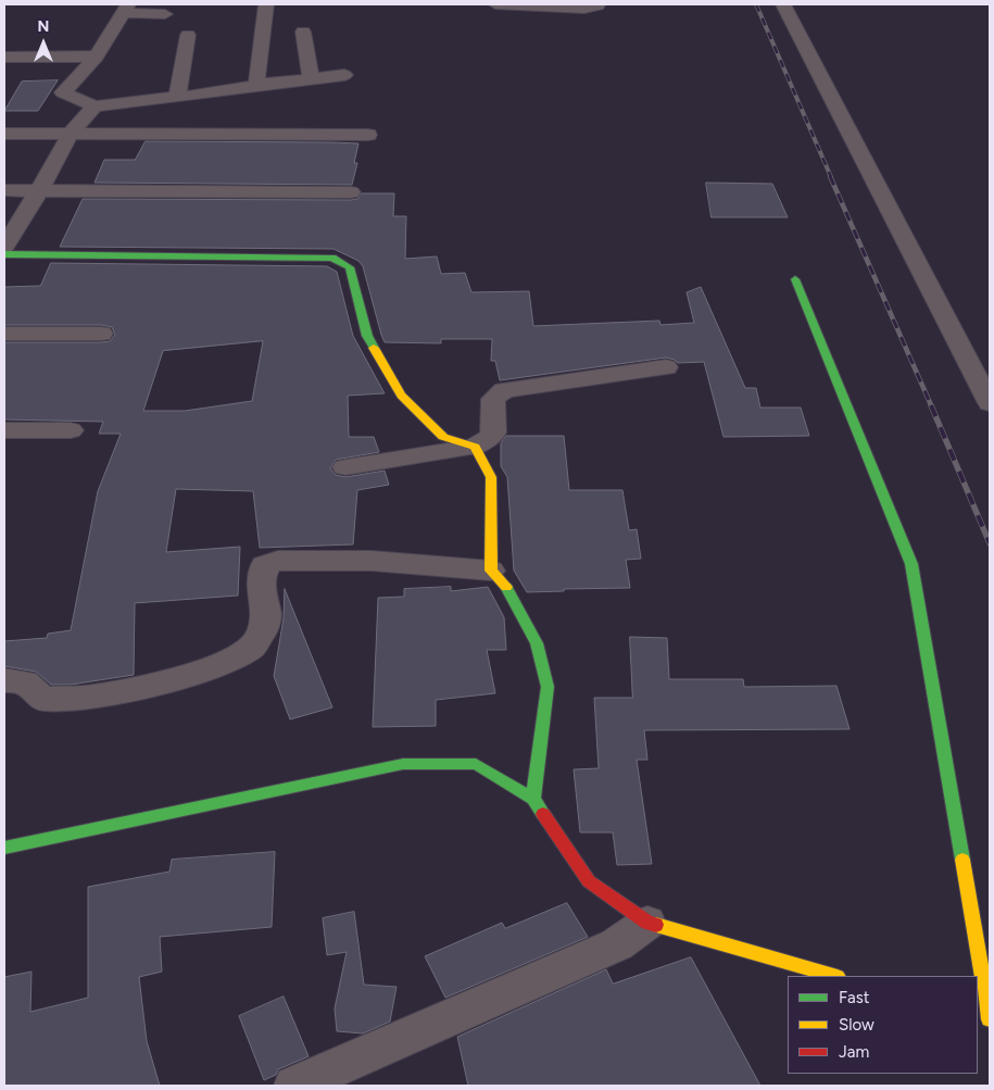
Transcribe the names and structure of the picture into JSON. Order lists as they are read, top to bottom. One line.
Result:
{"legend":["Fast","Slow","Jam"],"north":"top"}
